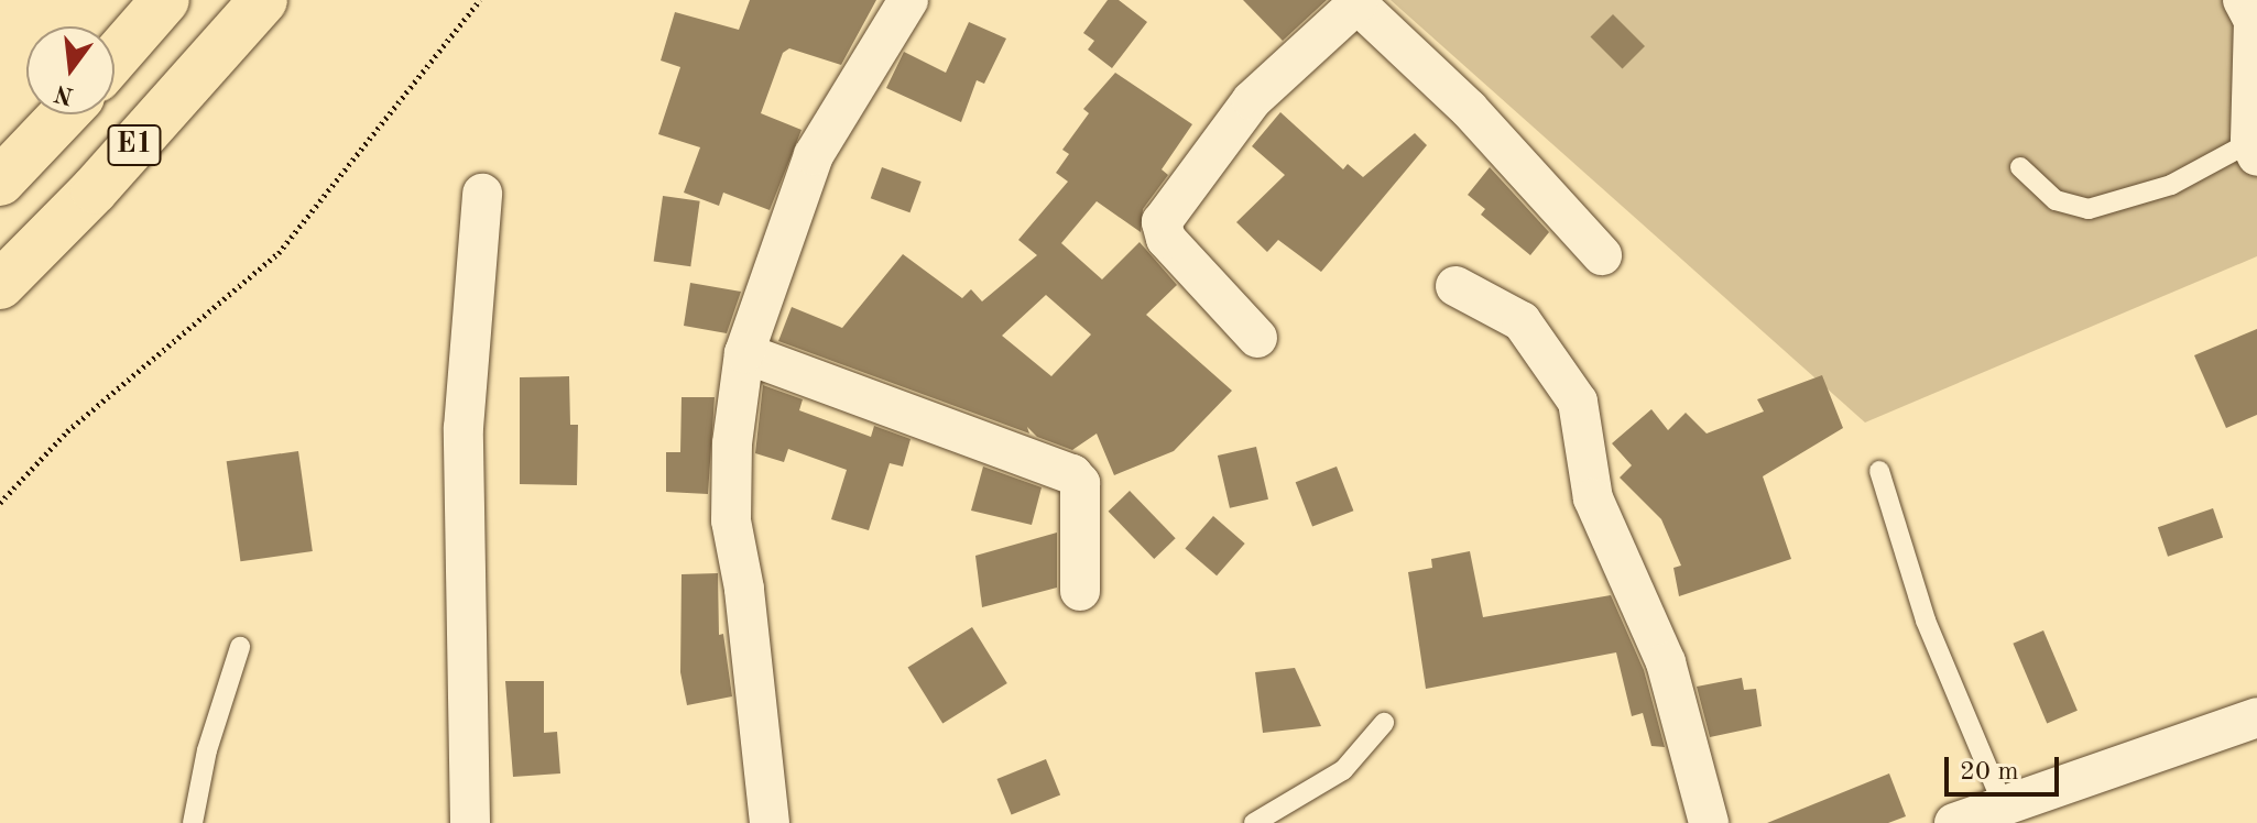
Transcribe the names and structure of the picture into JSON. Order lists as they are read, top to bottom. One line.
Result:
{"streets":{"highway":["E1"]},"scale_bar":"20 m","north":"bottom"}
